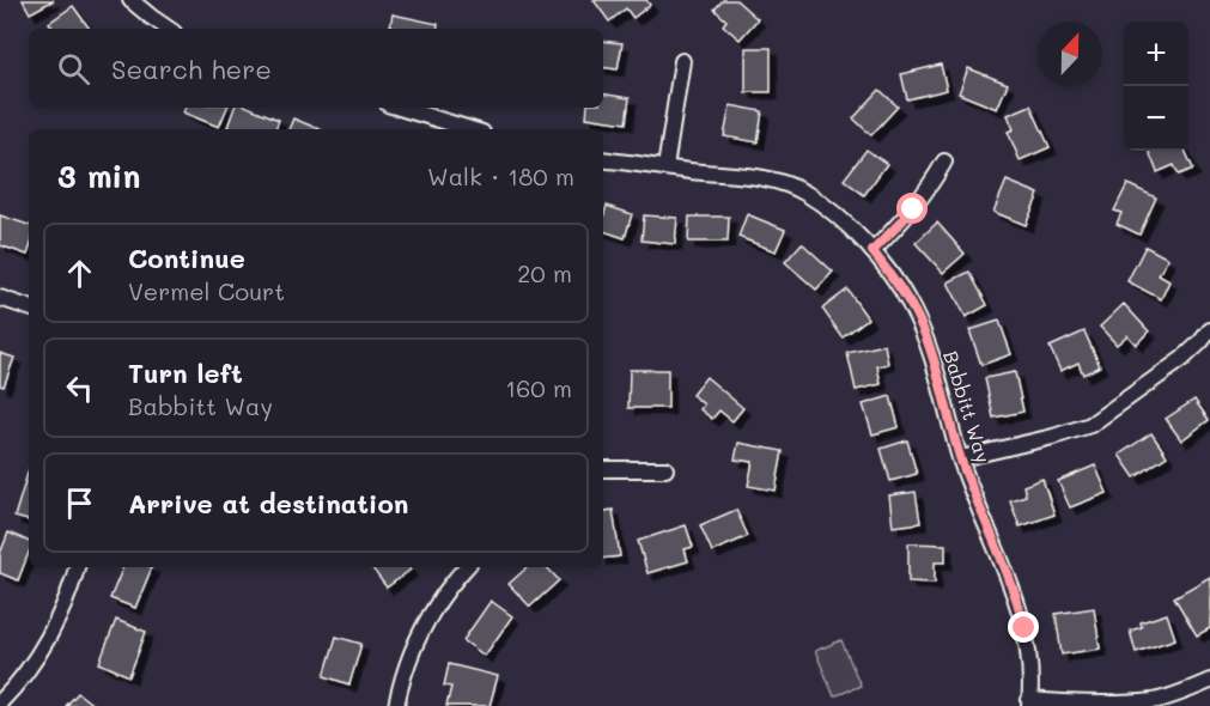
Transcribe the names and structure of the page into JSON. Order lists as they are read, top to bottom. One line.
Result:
{"streets":{"street":["Babbitt Way"]},"north":"top","page":{"map_buttons":["+","−"],"search":"Search here","heading":["3 min","Walk · 180 m"],"list":[["Continue","Vermel Court","20 m"],["Turn left","Babbitt Way","160 m"],"Arrive at destination"]}}
